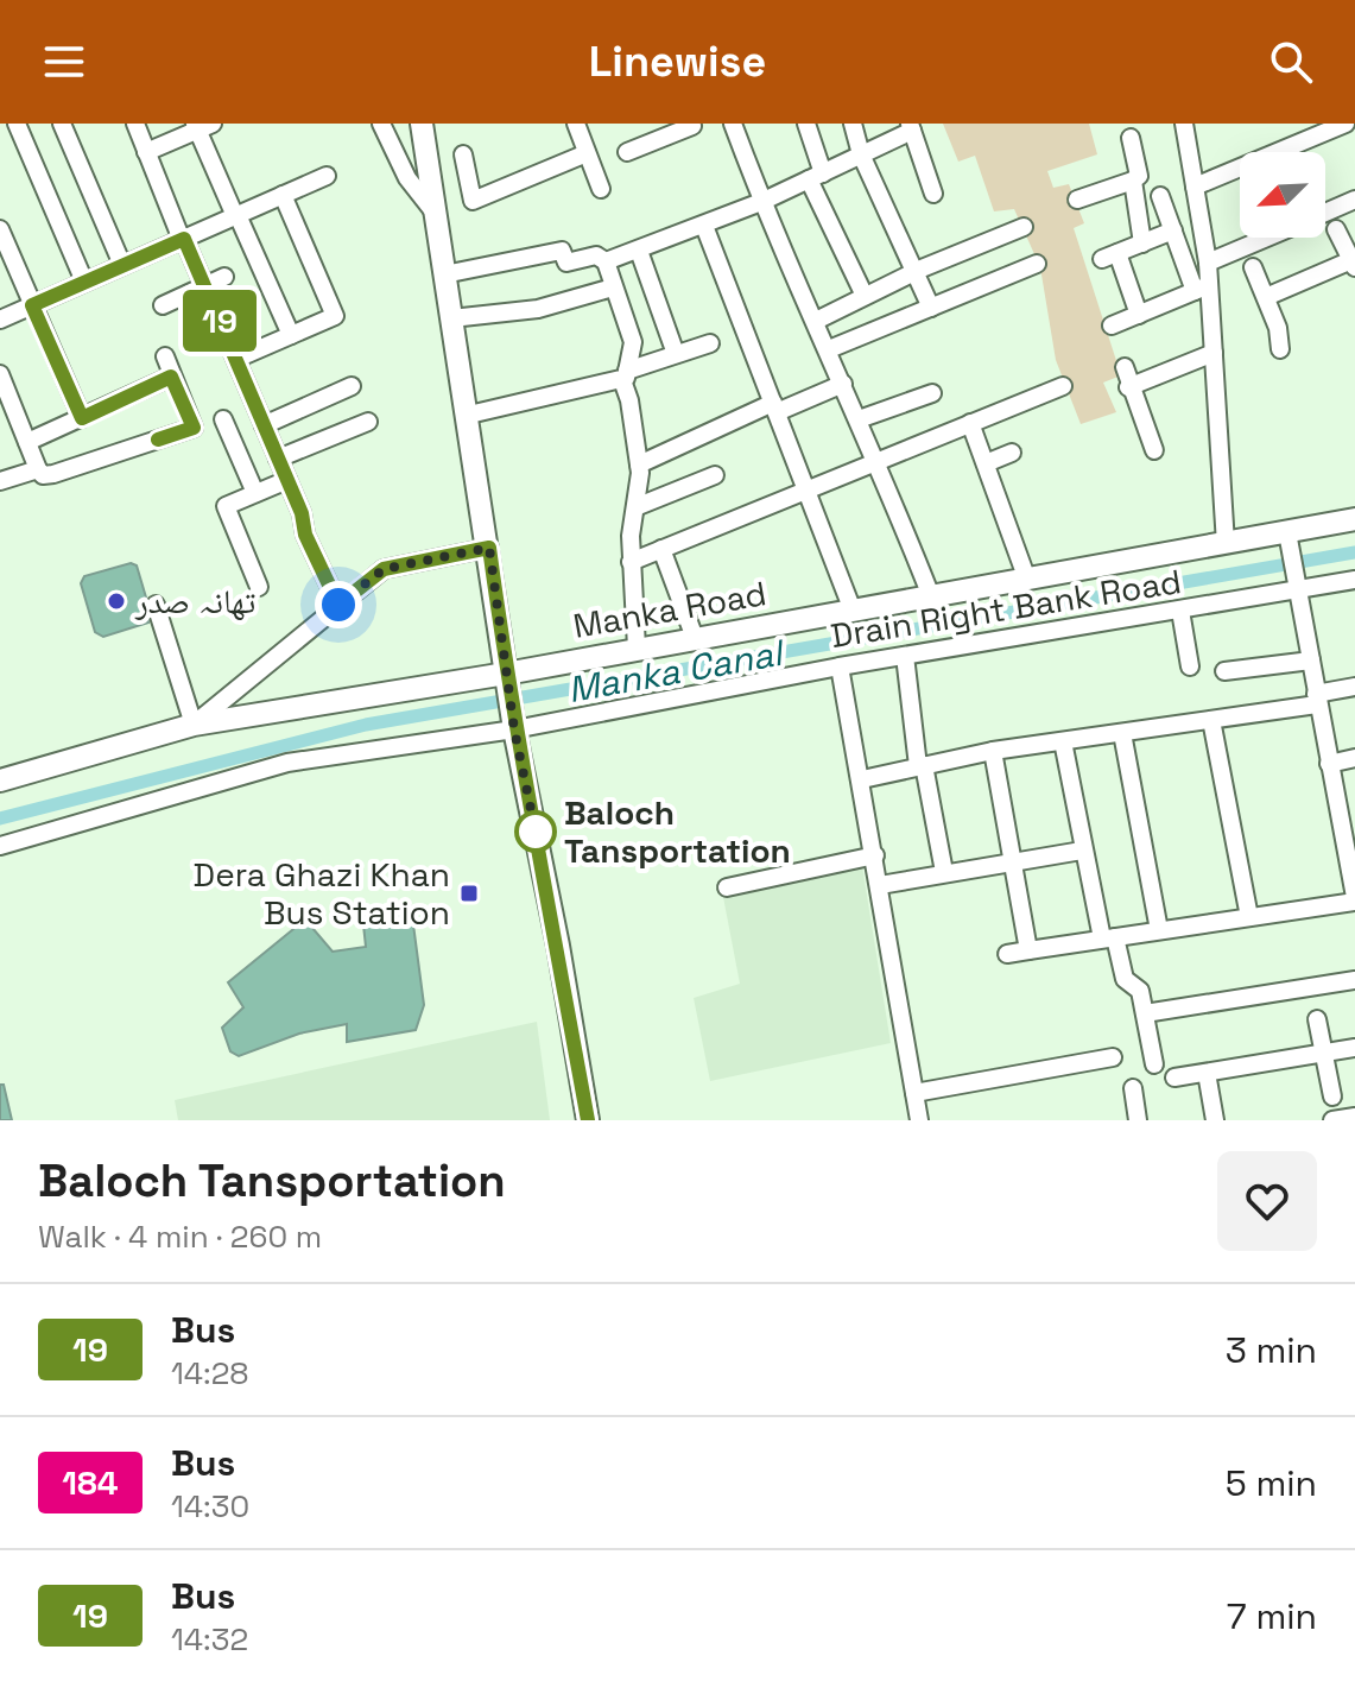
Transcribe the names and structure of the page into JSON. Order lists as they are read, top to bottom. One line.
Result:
{"streets":{"main road":["Manka Road"],"street":["Drain Right Bank Road"]},"crossings":[["Drain Right Bank Road","Manka Road"]],"water":["Manka Canal"],"places":{"other":["تھانہ صدر","Baloch Tansportation"],"transit":["Dera Ghazi Khan Bus Station"]},"lines":["bus line 19"],"north":"bottom left","page":{"header":"Linewise","on_map":"19","heading":["Baloch Tansportation","Walk · 4 min · 260 m"],"list":[{"mark":"19","name":"Bus","note":"14:28","value":"3 min"},{"mark":"184","name":"Bus","note":"14:30","value":"5 min"},{"mark":"19","name":"Bus","note":"14:32","value":"7 min"}]}}
